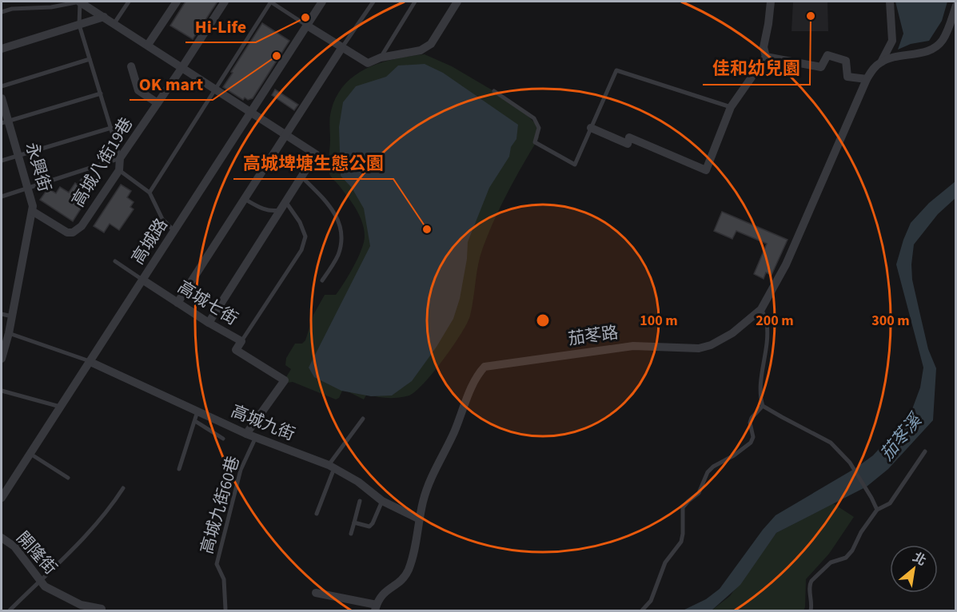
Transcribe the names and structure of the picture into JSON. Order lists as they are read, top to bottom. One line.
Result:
{"streets":{"street":["高城八街19巷","永興街","高城路","高城七街","茄苳路","高城九街","開隆街"],"lane":["高城九街60巷"]},"crossings":[["高城八街19巷","永興街"],["高城路","高城七街"],["高城路","高城九街"],["高城七街","高城九街"],["茄苳路","高城九街"],["高城九街","高城九街60巷"]],"water":["茄苳溪"],"places":["佳和幼兒園","Hi-Life","OK mart","高城埤塘生態公園"],"north":"top right","rings":["100 m","200 m","300 m"]}
